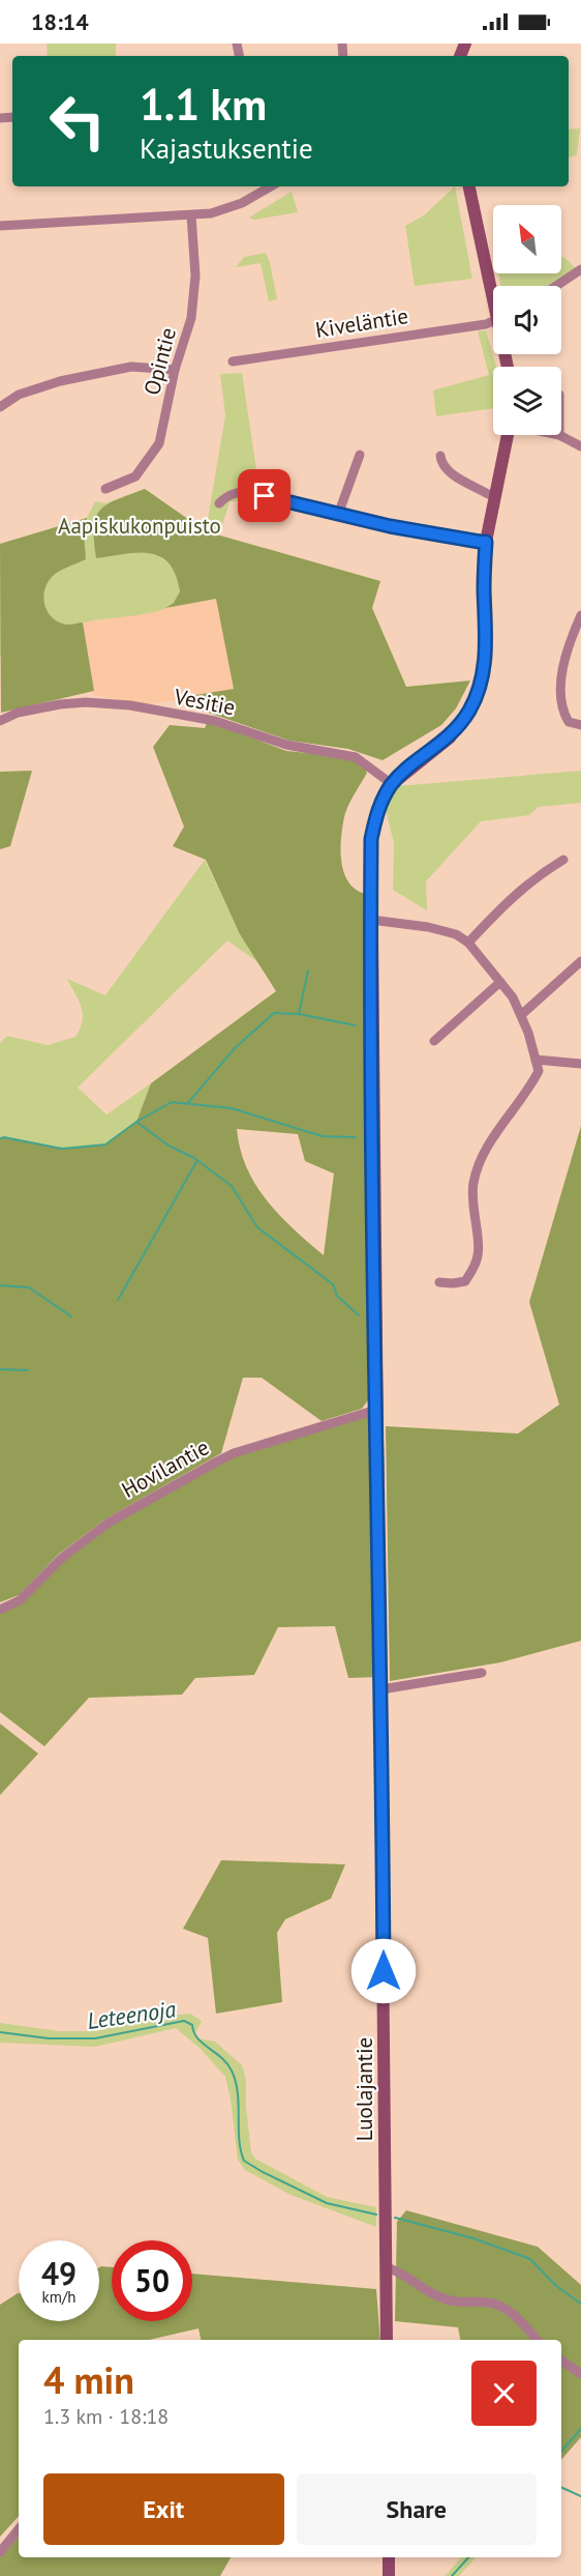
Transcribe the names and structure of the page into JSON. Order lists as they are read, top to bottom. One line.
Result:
{"streets":{"main road":["Luolajantie"],"street":["Kiveläntie","Opintie","Vesitie","Hovilantie"]},"crossings":[["Vesitie","Luolajantie"],["Hovilantie","Luolajantie"]],"water":["Leteenoja"],"parks":["Aapiskukonpuisto"],"north":"top left","page":{"status":"18:14","turn":["1.1 km","Kajastuksentie"],"speed":"49 km/h","limit":"50","heading":["4 min","1.3 km · 18:18"],"buttons":["Exit","Share"]}}
